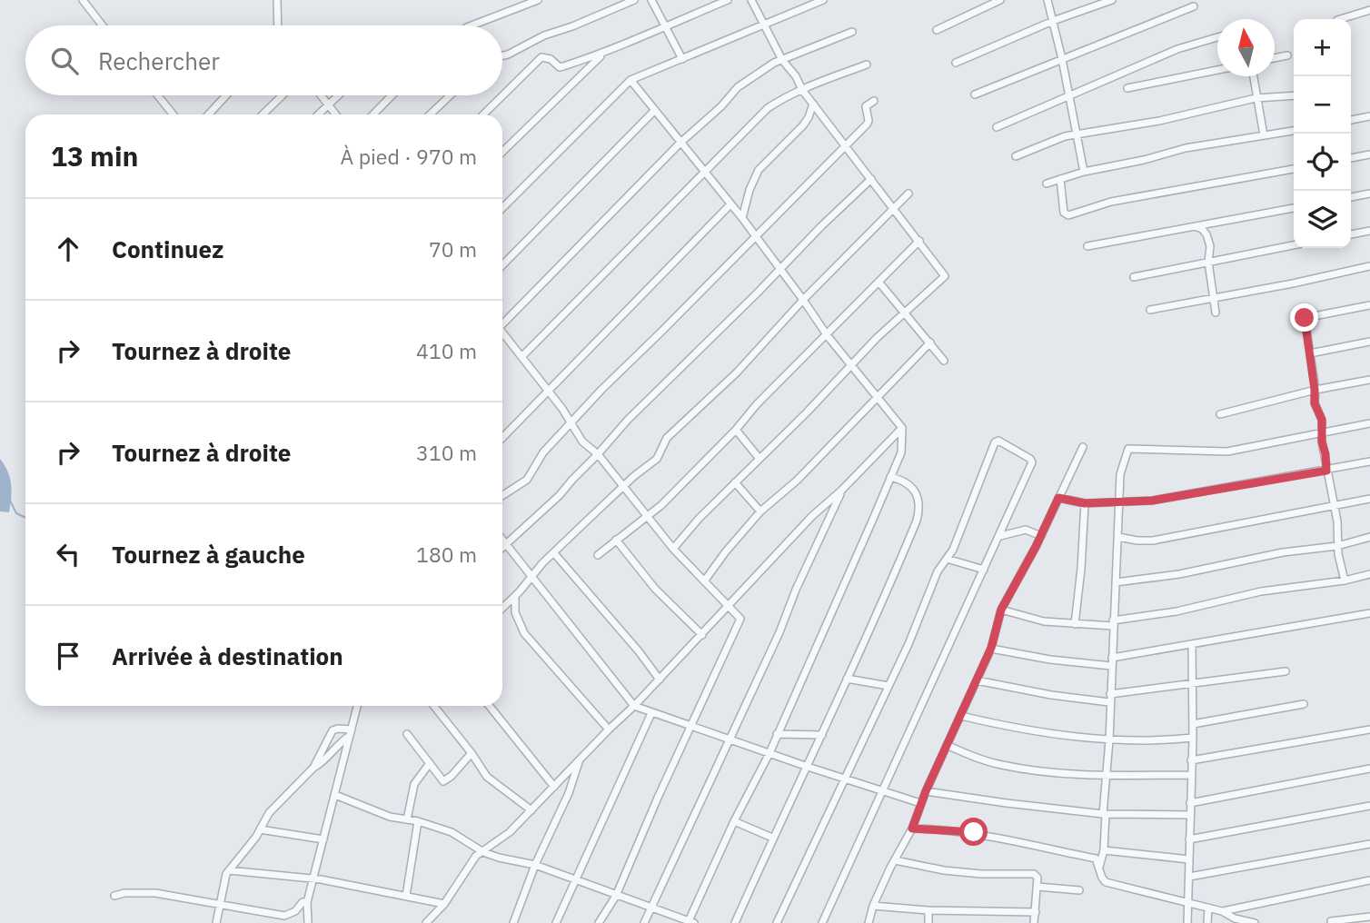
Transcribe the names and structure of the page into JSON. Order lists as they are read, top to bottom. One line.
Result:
{"north":"top","page":{"map_buttons":["+","−"],"search":"Rechercher","heading":["13 min","À pied · 970 m"],"list":[["Continuez","70 m"],["Tournez à droite","410 m"],["Tournez à droite","310 m"],["Tournez à gauche","180 m"],"Arrivée à destination"]}}
